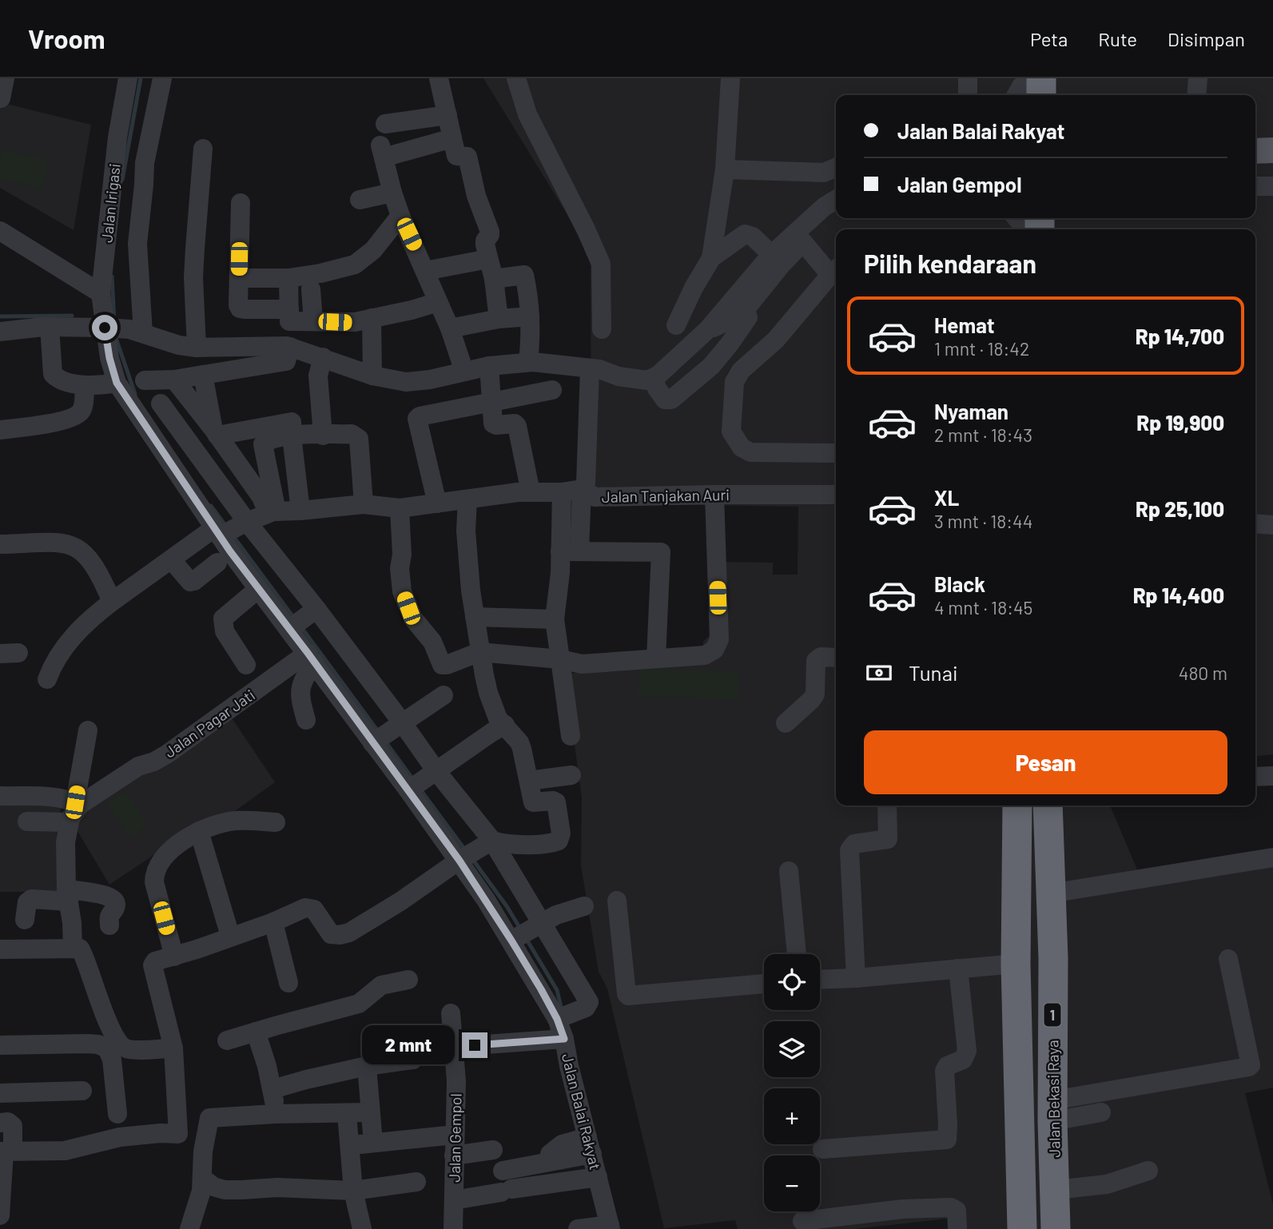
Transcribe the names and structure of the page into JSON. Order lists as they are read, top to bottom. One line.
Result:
{"streets":{"highway":["1","Jalan Bekasi Raya"],"street":["Jalan Irigasi","Jalan Tanjakan Auri","Jalan Pagar Jati","Jalan Balai Rakyat","Jalan Gempol"]},"crossings":[["Jalan Irigasi","Jalan Balai Rakyat"],["Jalan Pagar Jati","Jalan Balai Rakyat"]],"page":{"header":"Vroom","nav":["Peta","Rute","Disimpan"],"banner":["Jalan Balai Rakyat","Jalan Gempol"],"heading":"Pilih kendaraan","list":[{"name":"Hemat","note":"1 mnt · 18:42","value":"Rp 14,700"},{"name":"Nyaman","note":"2 mnt · 18:43","value":"Rp 19,900"},{"name":"XL","note":"3 mnt · 18:44","value":"Rp 25,100"},{"name":"Black","note":"4 mnt · 18:45","value":"Rp 14,400"}],"pay":["Tunai","480 m"],"buttons":"Pesan","map_buttons":["+","−"],"bubble":"2 mnt"}}
